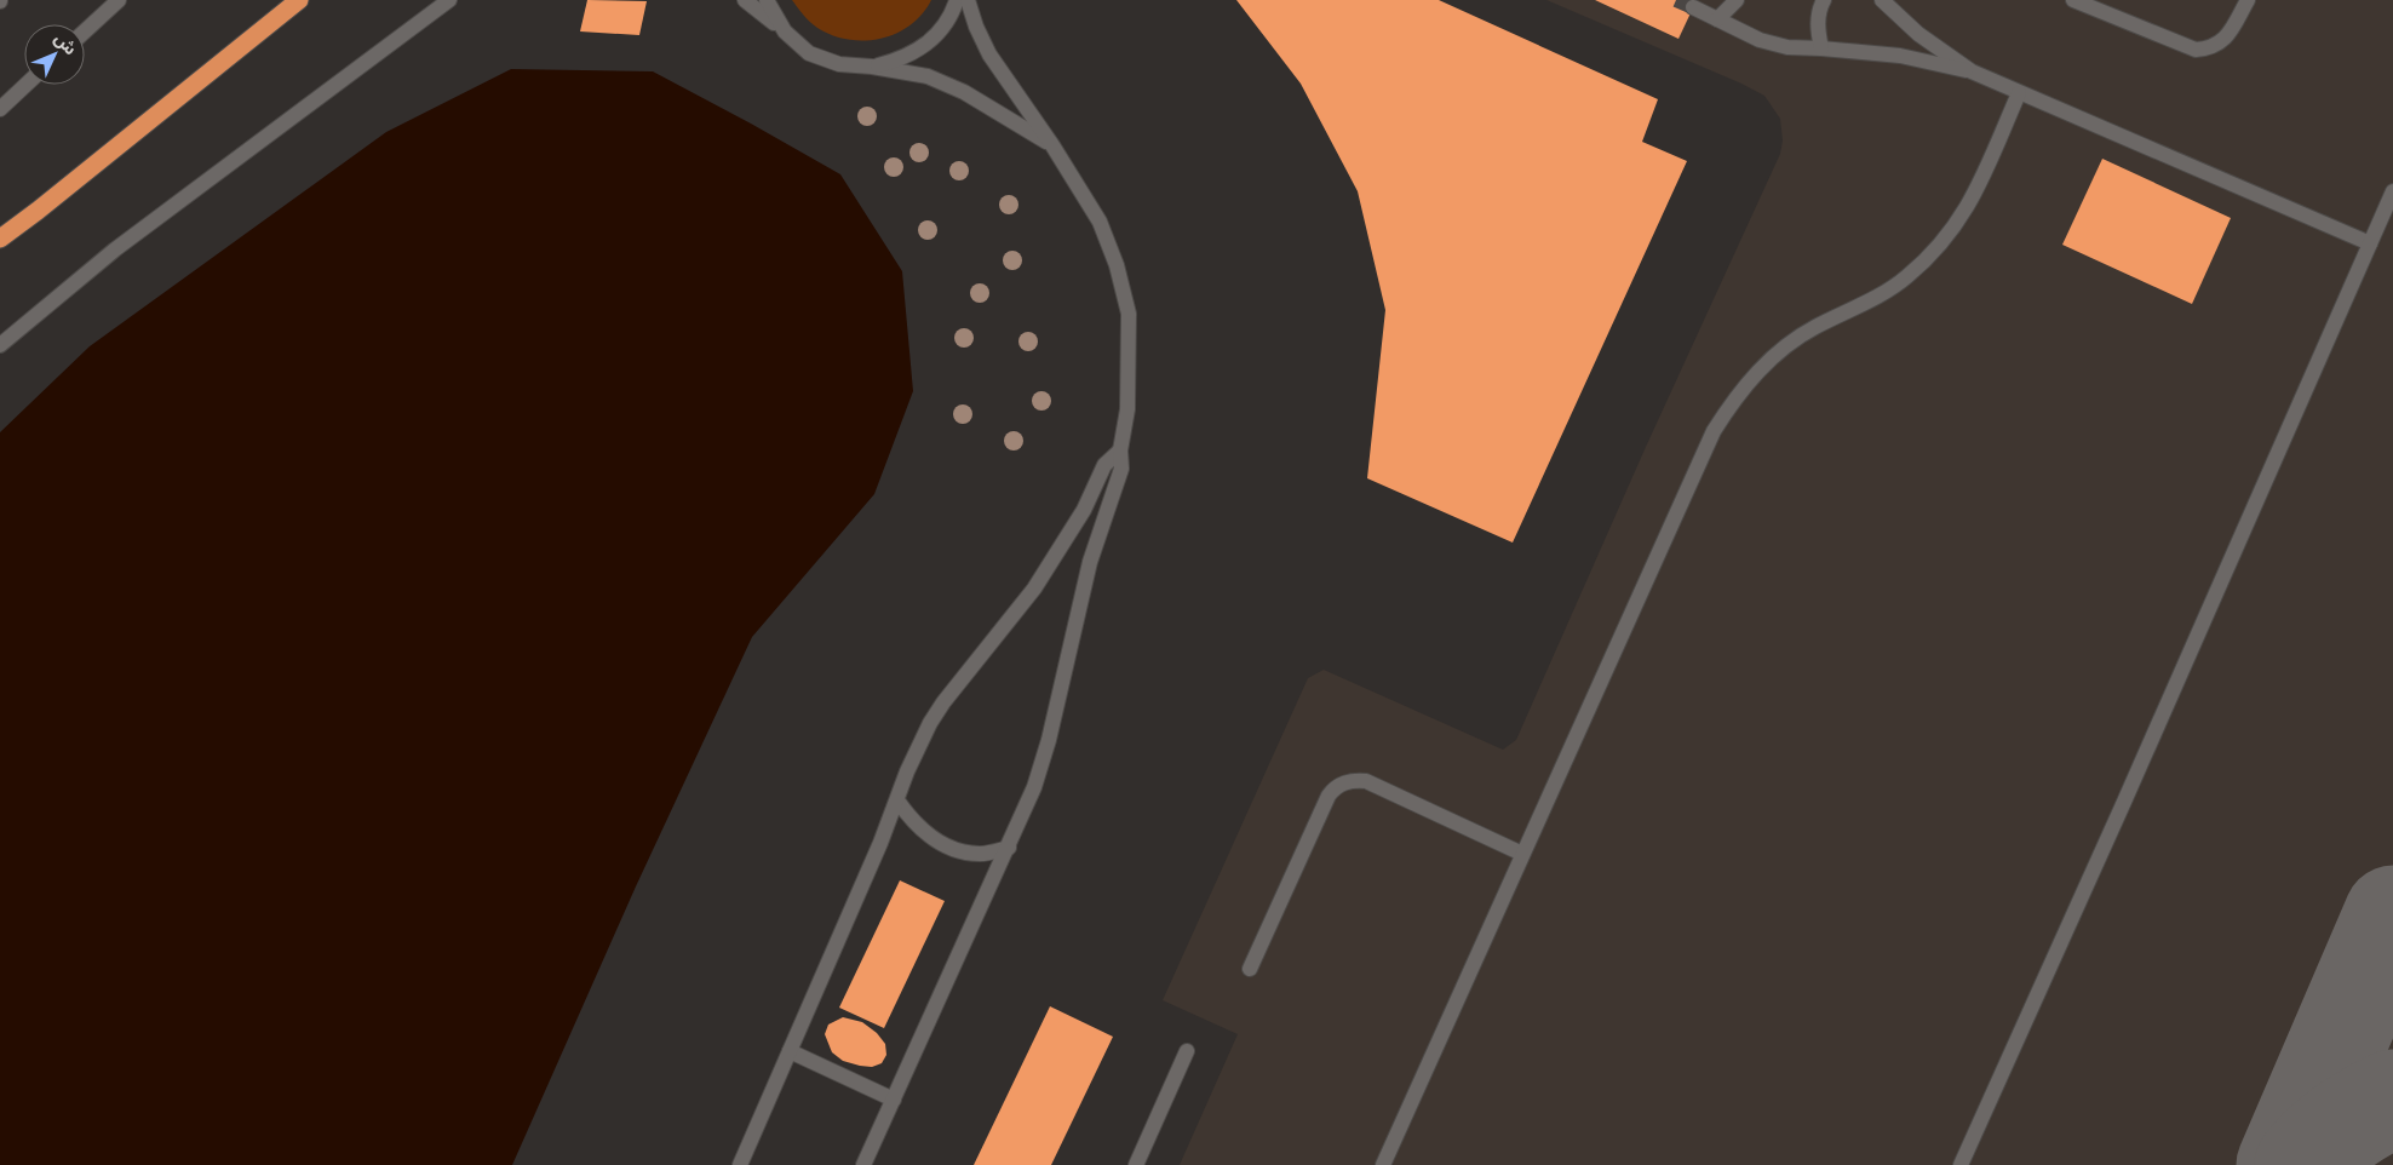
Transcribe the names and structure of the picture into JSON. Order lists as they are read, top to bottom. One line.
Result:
{"north":"top right"}
